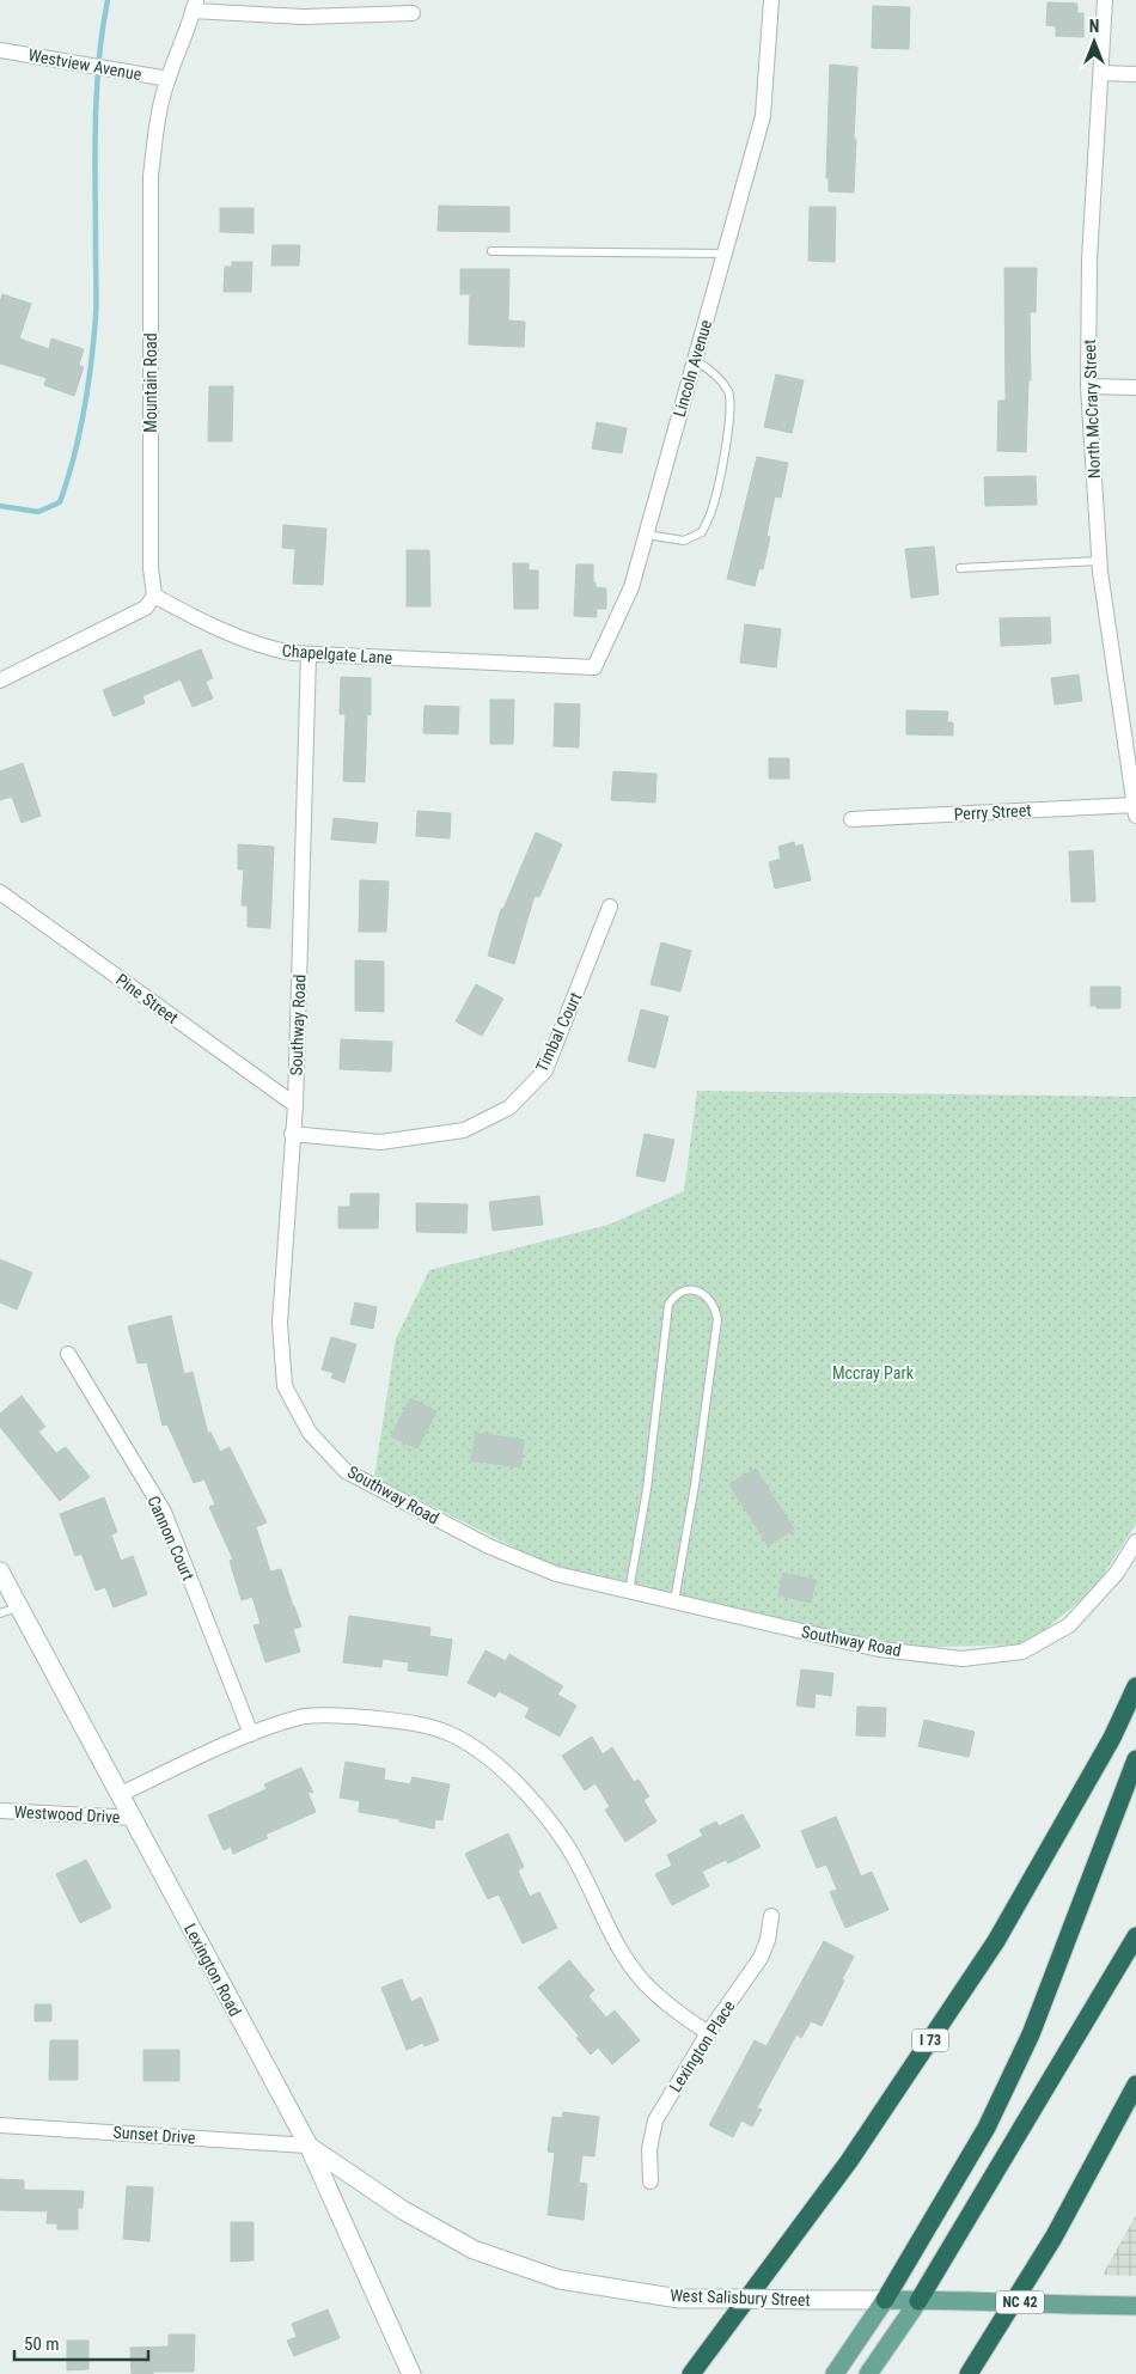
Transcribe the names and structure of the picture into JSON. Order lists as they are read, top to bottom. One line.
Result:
{"streets":{"highway":["I 73"],"main road":["Lexington Road","West Salisbury Street","NC 42"],"street":["Westview Avenue","Lincoln Avenue","Mountain Road","North McCrary Street","Chapelgate Lane","Perry Street","Pine Street","Southway Road","Timbal Court","Cannon Court","Westwood Drive","Lexington Place","Sunset Drive"]},"crossings":[["Westview Avenue","Mountain Road"],["Lincoln Avenue","Chapelgate Lane"],["Mountain Road","Chapelgate Lane"],["North McCrary Street","Perry Street"],["Chapelgate Lane","Southway Road"],["Pine Street","Southway Road"],["Southway Road","Timbal Court"],["Westwood Drive","Lexington Road"],["Lexington Road","Sunset Drive"],["Lexington Road","West Salisbury Street"],["Sunset Drive","West Salisbury Street"]],"parks":["Mccray Park"],"scale_bar":"50 m","north":"top"}
